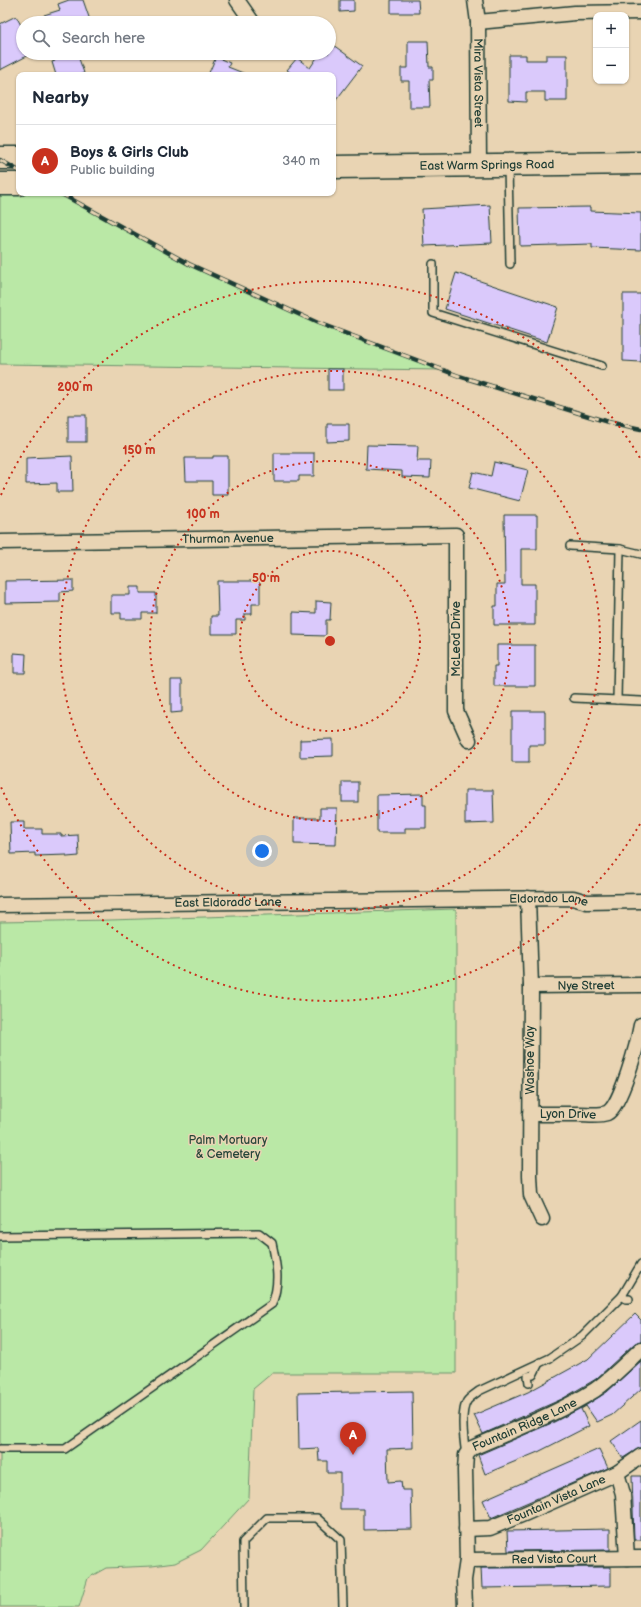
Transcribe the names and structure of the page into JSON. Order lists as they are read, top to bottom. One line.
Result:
{"streets":{"main road":["East Warm Springs Road"],"street":["Mira Vista Street","Thurman Avenue","McLeod Drive","Eldorado Lane","East Eldorado Lane","Nye Street","Washoe Way","Lyon Drive","Fountain Ridge Lane","Fountain Vista Lane","Red Vista Court"]},"crossings":[["Mira Vista Street","East Warm Springs Road"],["Thurman Avenue","McLeod Drive"],["Eldorado Lane","East Eldorado Lane"],["Eldorado Lane","Washoe Way"],["Nye Street","Washoe Way"],["Washoe Way","Lyon Drive"],["Fountain Ridge Lane","Fountain Vista Lane"],["Fountain Ridge Lane","Red Vista Court"]],"parks":["Palm Mortuary & Cemetery"],"page":{"map_buttons":["+","−"],"search":"Search here","heading":"Nearby","list":[{"mark":"A","name":"Boys & Girls Club","note":"Public building","value":"340 m"}],"pins":"A"},"rings":["200 m","150 m","100 m","50 m"]}
